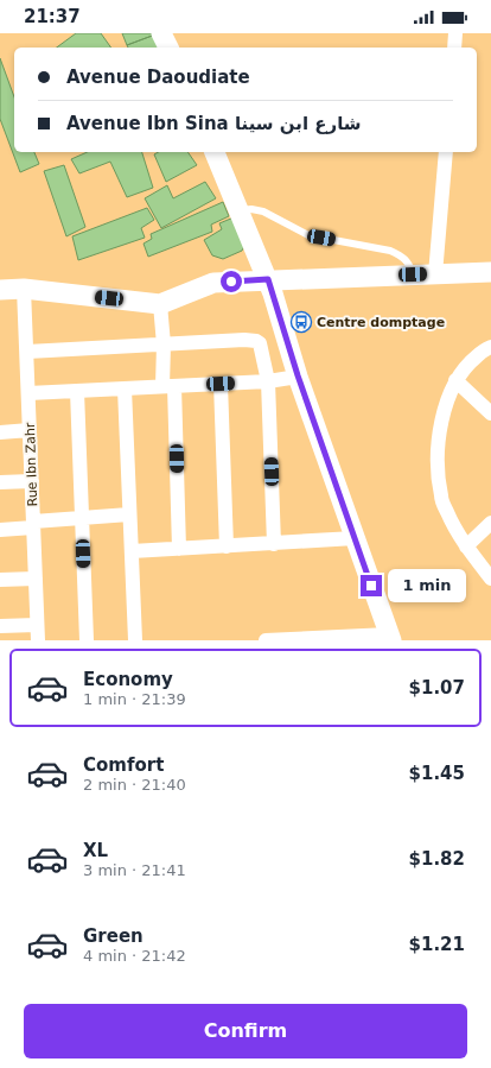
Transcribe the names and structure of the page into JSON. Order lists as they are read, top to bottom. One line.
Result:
{"streets":{"street":["Rue Ibn Zahr"]},"places":{"bus stop":["Centre domptage"]},"page":{"status":"21:37","banner":["Avenue Daoudiate","Avenue Ibn Sina شارع ابن سينا"],"bubble":"1 min","list":[{"name":"Economy","note":"1 min · 21:39","value":"$1.07"},{"name":"Comfort","note":"2 min · 21:40","value":"$1.45"},{"name":"XL","note":"3 min · 21:41","value":"$1.82"},{"name":"Green","note":"4 min · 21:42","value":"$1.21"}],"buttons":"Confirm"}}
